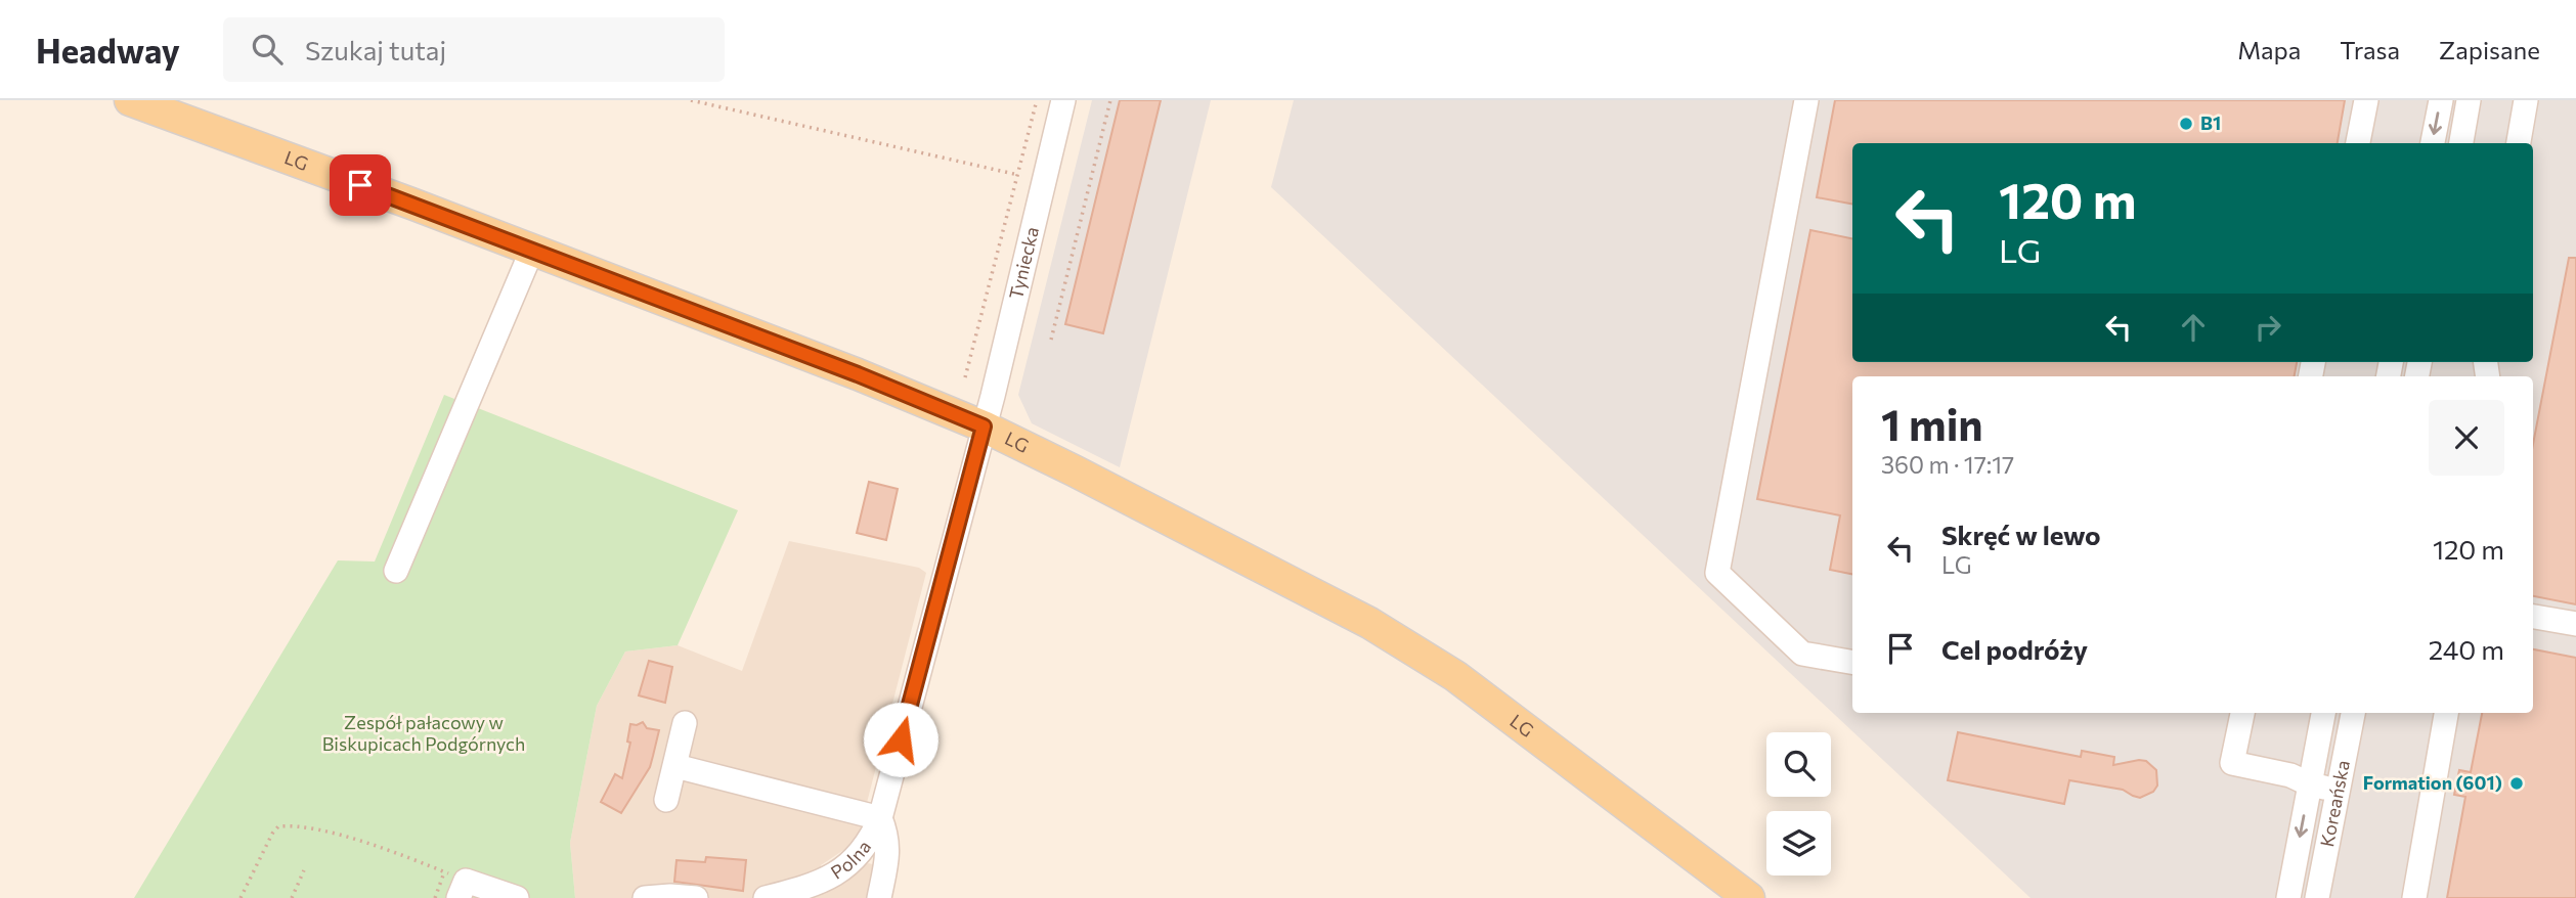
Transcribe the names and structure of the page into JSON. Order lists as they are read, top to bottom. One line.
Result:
{"streets":{"main road":["LG"],"street":["Tyniecka","Koreańska","Polna"]},"crossings":[["LG","Tyniecka"],["Tyniecka","Polna"]],"parks":["Zespół pałacowy w Biskupicach Podgórnych"],"places":["B1","Formation (601)"],"page":{"header":"Headway","search":"Szukaj tutaj","nav":["Mapa","Trasa","Zapisane"],"turn":["120 m","LG"],"heading":["1 min","360 m · 17:17"],"list":[{"name":"Skręć w lewo","note":"LG","value":"120 m"},{"name":"Cel podróży","value":"240 m"}]}}
